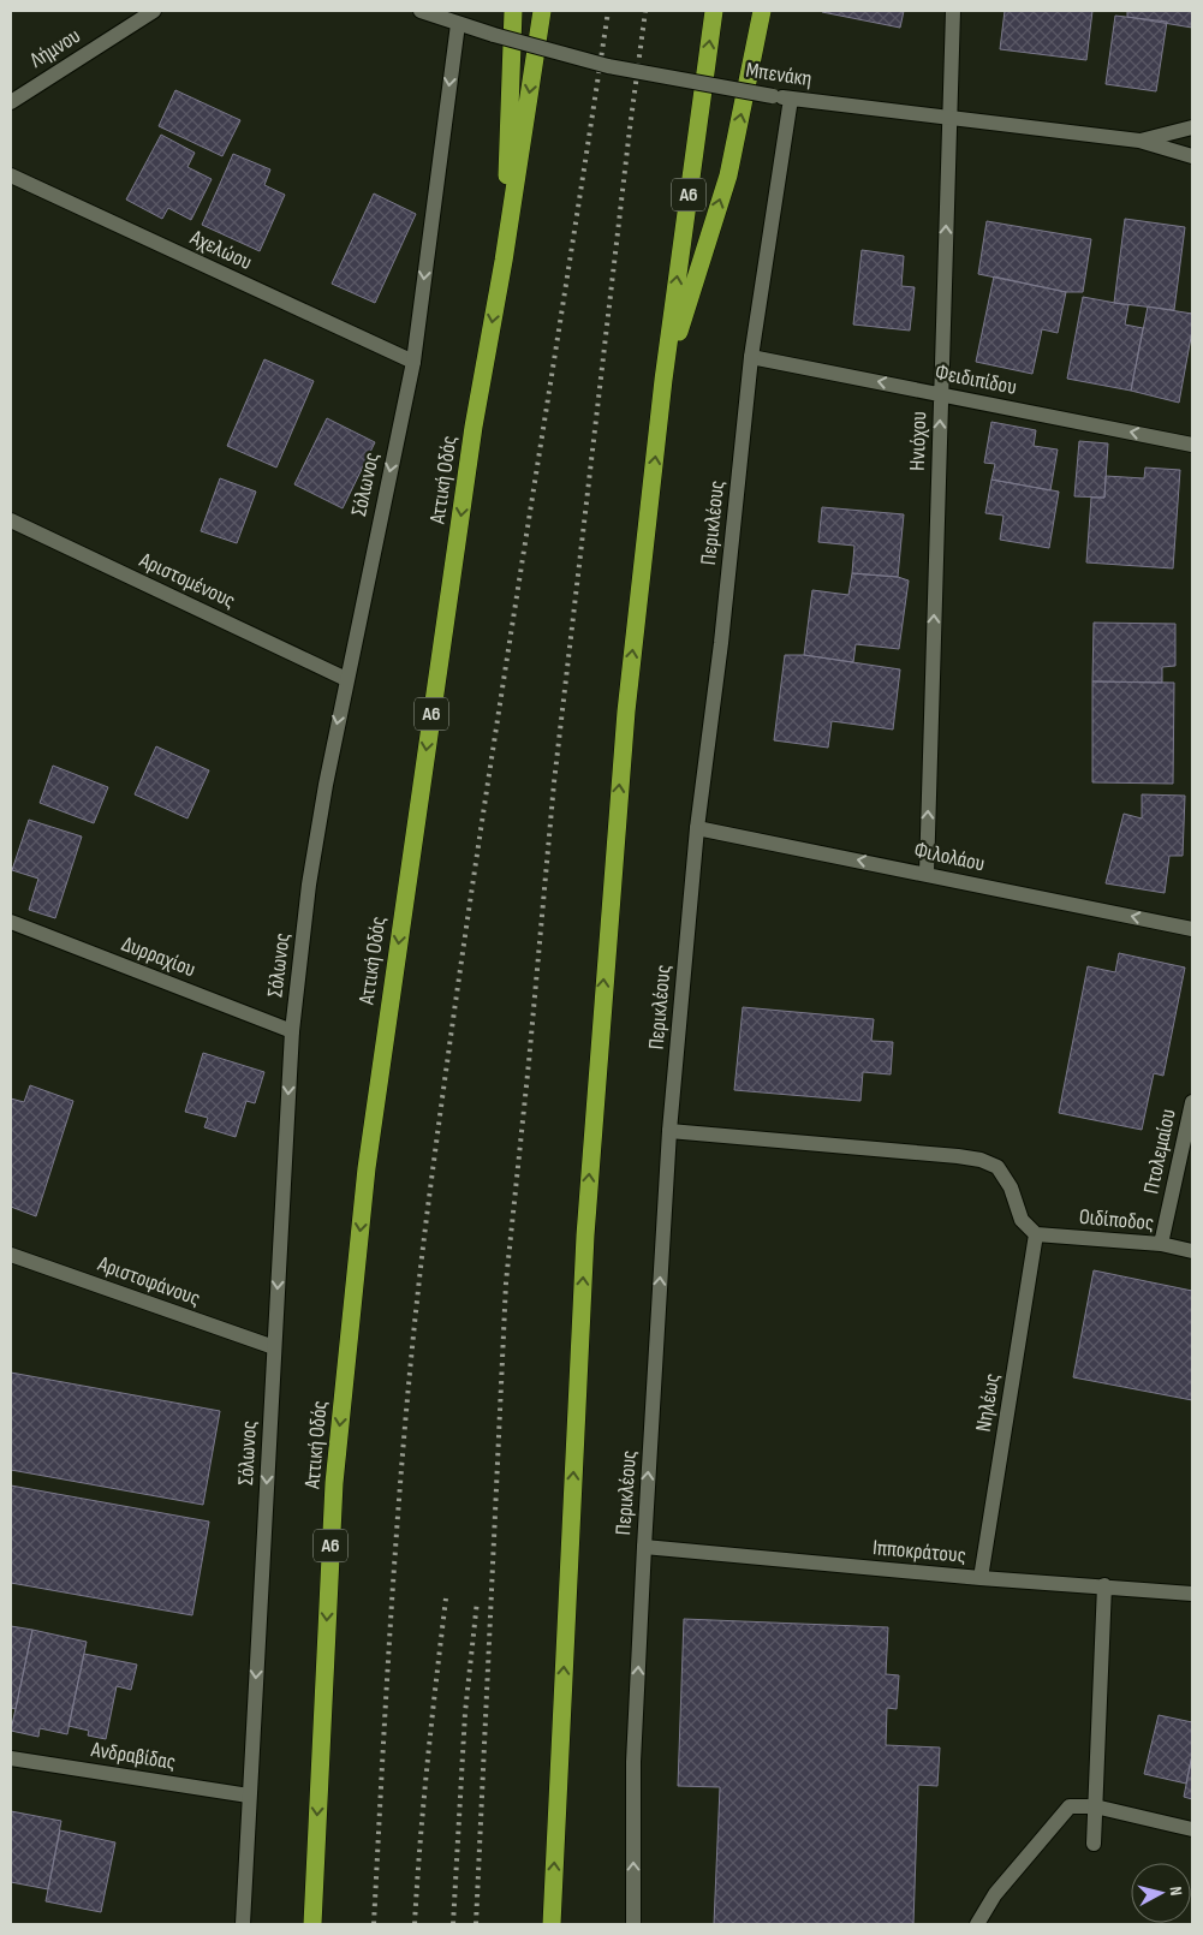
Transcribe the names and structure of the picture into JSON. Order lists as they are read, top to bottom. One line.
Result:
{"streets":{"highway":["Α6","Αττική Οδός"],"street":["Λήμνου","Μπενάκη","Αχελώου","Φειδιπίδου","Ηνιόχου","Σόλωνος","Περικλέους","Αριστομένους","Φιλολάου","Δυρραχίου","Πτολεμαίου","Οιδίποδος","Αριστοφάνους","Νηλέως","Ιπποκράτους","Ανδραβίδας"]},"crossings":[["Μπενάκη","Ηνιόχου"],["Μπενάκη","Σόλωνος"],["Μπενάκη","Περικλέους"],["Αχελώου","Σόλωνος"],["Φειδιπίδου","Ηνιόχου"],["Φειδιπίδου","Περικλέους"],["Ηνιόχου","Φιλολάου"],["Σόλωνος","Αριστομένους"],["Σόλωνος","Δυρραχίου"],["Σόλωνος","Αριστοφάνους"],["Σόλωνος","Ανδραβίδας"],["Περικλέους","Φιλολάου"],["Περικλέους","Ιπποκράτους"],["Πτολεμαίου","Οιδίποδος"],["Οιδίποδος","Νηλέως"],["Νηλέως","Ιπποκράτους"]],"one_way":["Φειδιπίδου","Ηνιόχου","Αττική Οδός","Σόλωνος","Περικλέους","Φιλολάου"],"north":"right"}
